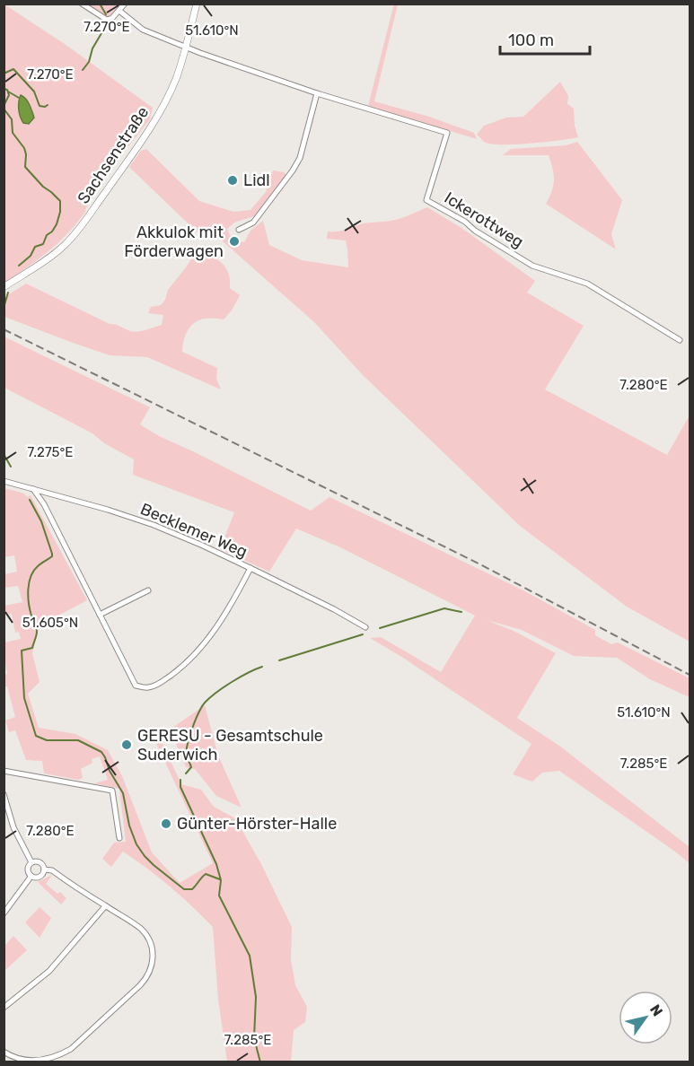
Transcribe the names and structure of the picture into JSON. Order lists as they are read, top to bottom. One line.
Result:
{"streets":{"street":["Sachsenstraße","Ickerottweg","Becklemer Weg"]},"crossings":[["Sachsenstraße","Ickerottweg"]],"places":["Lidl","Akkulok mit Förderwagen","GERESU - Gesamtschule Suderwich","Günter-Hörster-Halle"],"scale_bar":"100 m","north":"top right","coordinates":["7.270°E","51.610°N","7.280°E","7.275°E","51.605°N","7.285°E"]}
